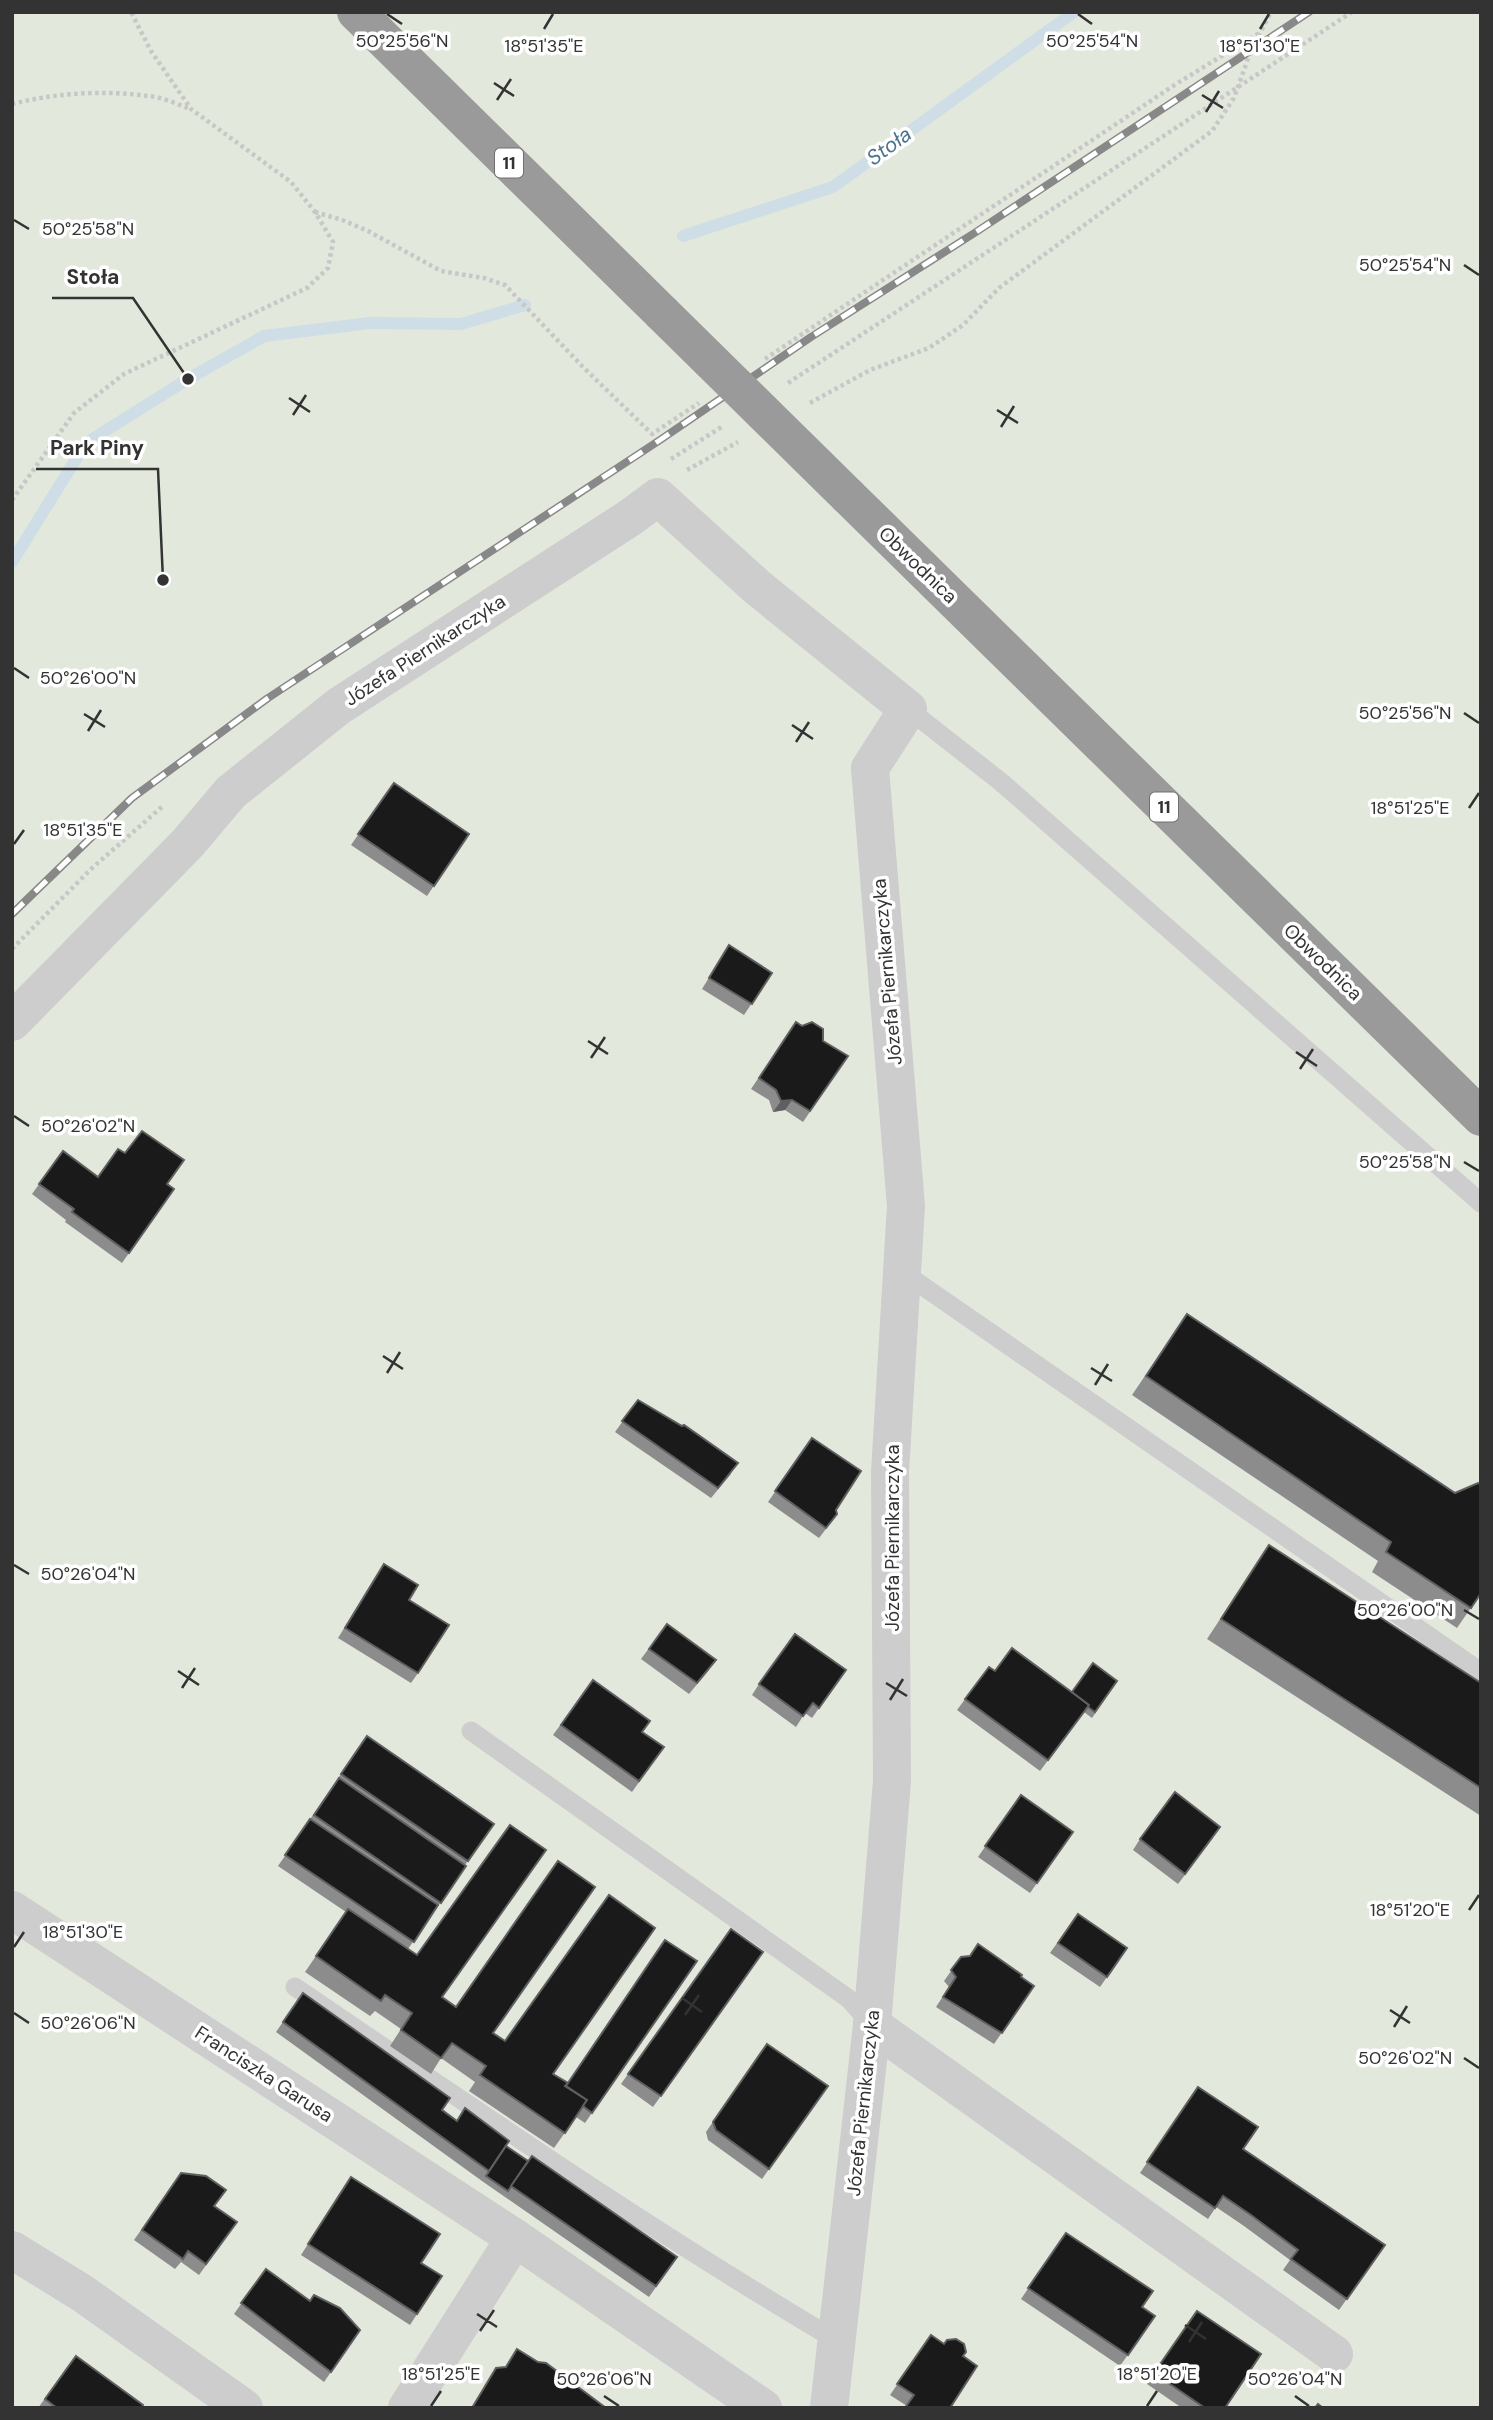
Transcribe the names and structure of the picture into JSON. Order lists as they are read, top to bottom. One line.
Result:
{"streets":{"highway":["11","Obwodnica"],"street":["Józefa Piernikarczyka","Franciszka Garusa"]},"water":["Stoła"],"places":["Stoła","Park Piny"],"coordinates":["50°25'56\"N","50°25'54\"N","18°51'35\"E","18°51'30\"E","50°25'58\"N","50°26'00\"N","18°51'25\"E","50°26'02\"N","50°26'04\"N","18°51'20\"E","50°26'06\"N"]}
